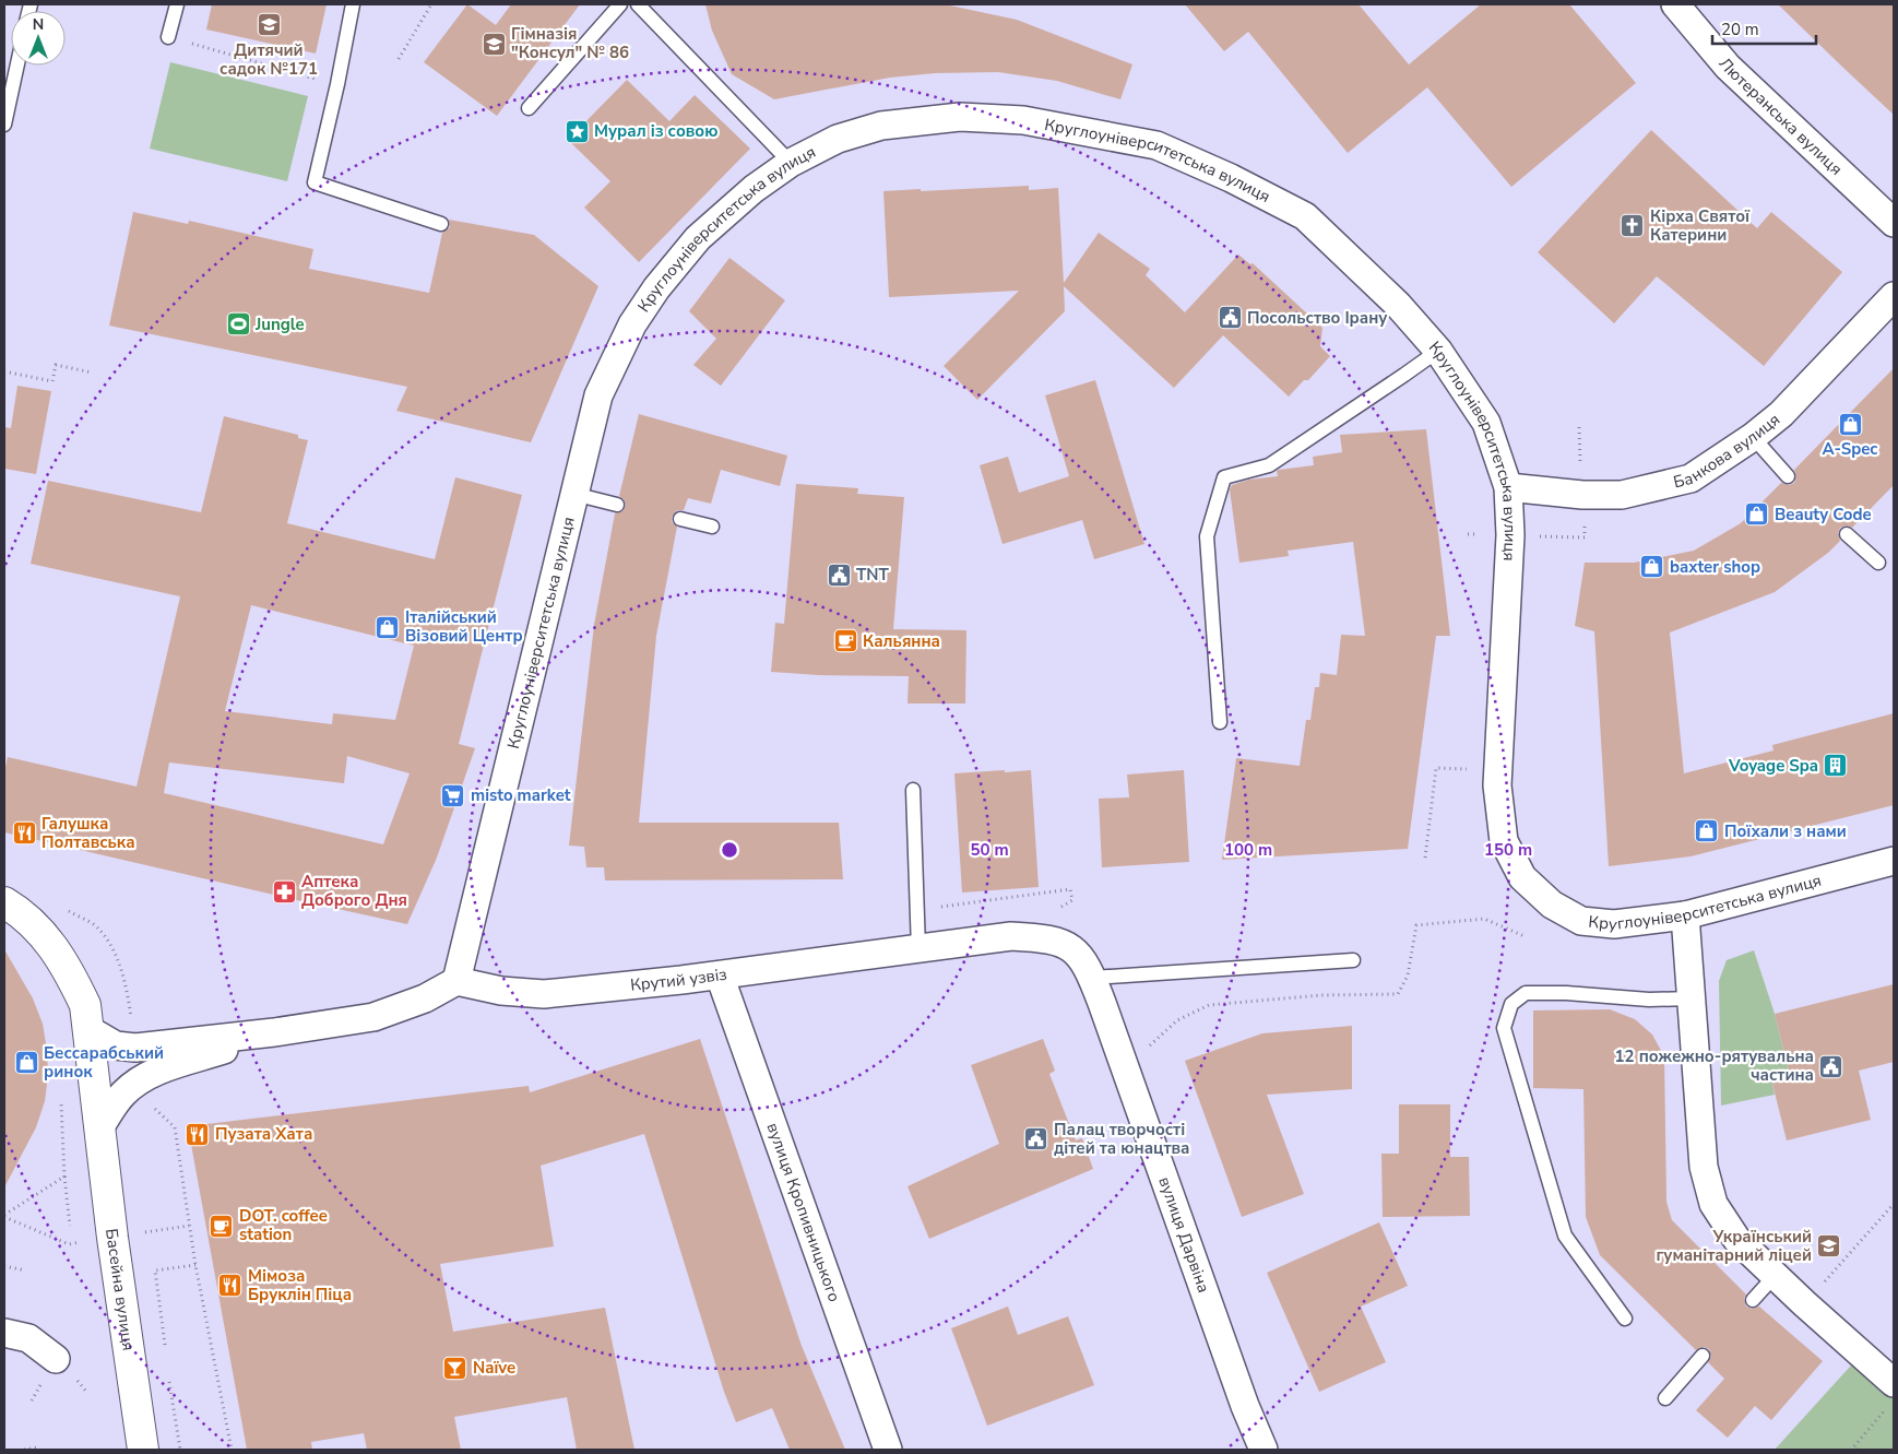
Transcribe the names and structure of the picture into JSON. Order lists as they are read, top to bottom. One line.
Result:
{"streets":{"main road":["Басейна вулиця"],"street":["Лютеранська вулиця","Круглоуніверситетська вулиця","Банкова вулиця","Крутий узвіз","вулиця Кропивницького","вулиця Дарвіна"]},"crossings":[["Круглоуніверситетська вулиця","Банкова вулиця"],["Круглоуніверситетська вулиця","Крутий узвіз"],["Крутий узвіз","вулиця Кропивницького"],["Крутий узвіз","вулиця Дарвіна"]],"places":{"school or university":["Дитячий садок №171","Гімназія \"Консул\" № 86","Український гуманітарний ліцей"],"place":["Мурал із совою"],"church":["Кірха Святої Катерини"],"public building":["Посольство Ірану","TNT","12 пожежно-рятувальна частина","Палац творчості дітей та юнацтва"],"sports":["Jungle"],"shop":["A-Spec","Beauty Code","baxter shop","Італійський Візовий Центр","Поїхали з нами","Бессарабський ринок"],"cafe":["Кальянна","DOT. coffee station"],"building":["Voyage Spa"],"supermarket":["misto market"],"restaurant":["Галушка Полтавська","Пузата Хата","Мімоза Бруклін Піца"],"pharmacy":["Аптека Доброго Дня"],"bar":["Naïve"]},"scale_bar":"20 m","north":"top","rings":["50 m","100 m","150 m"]}
